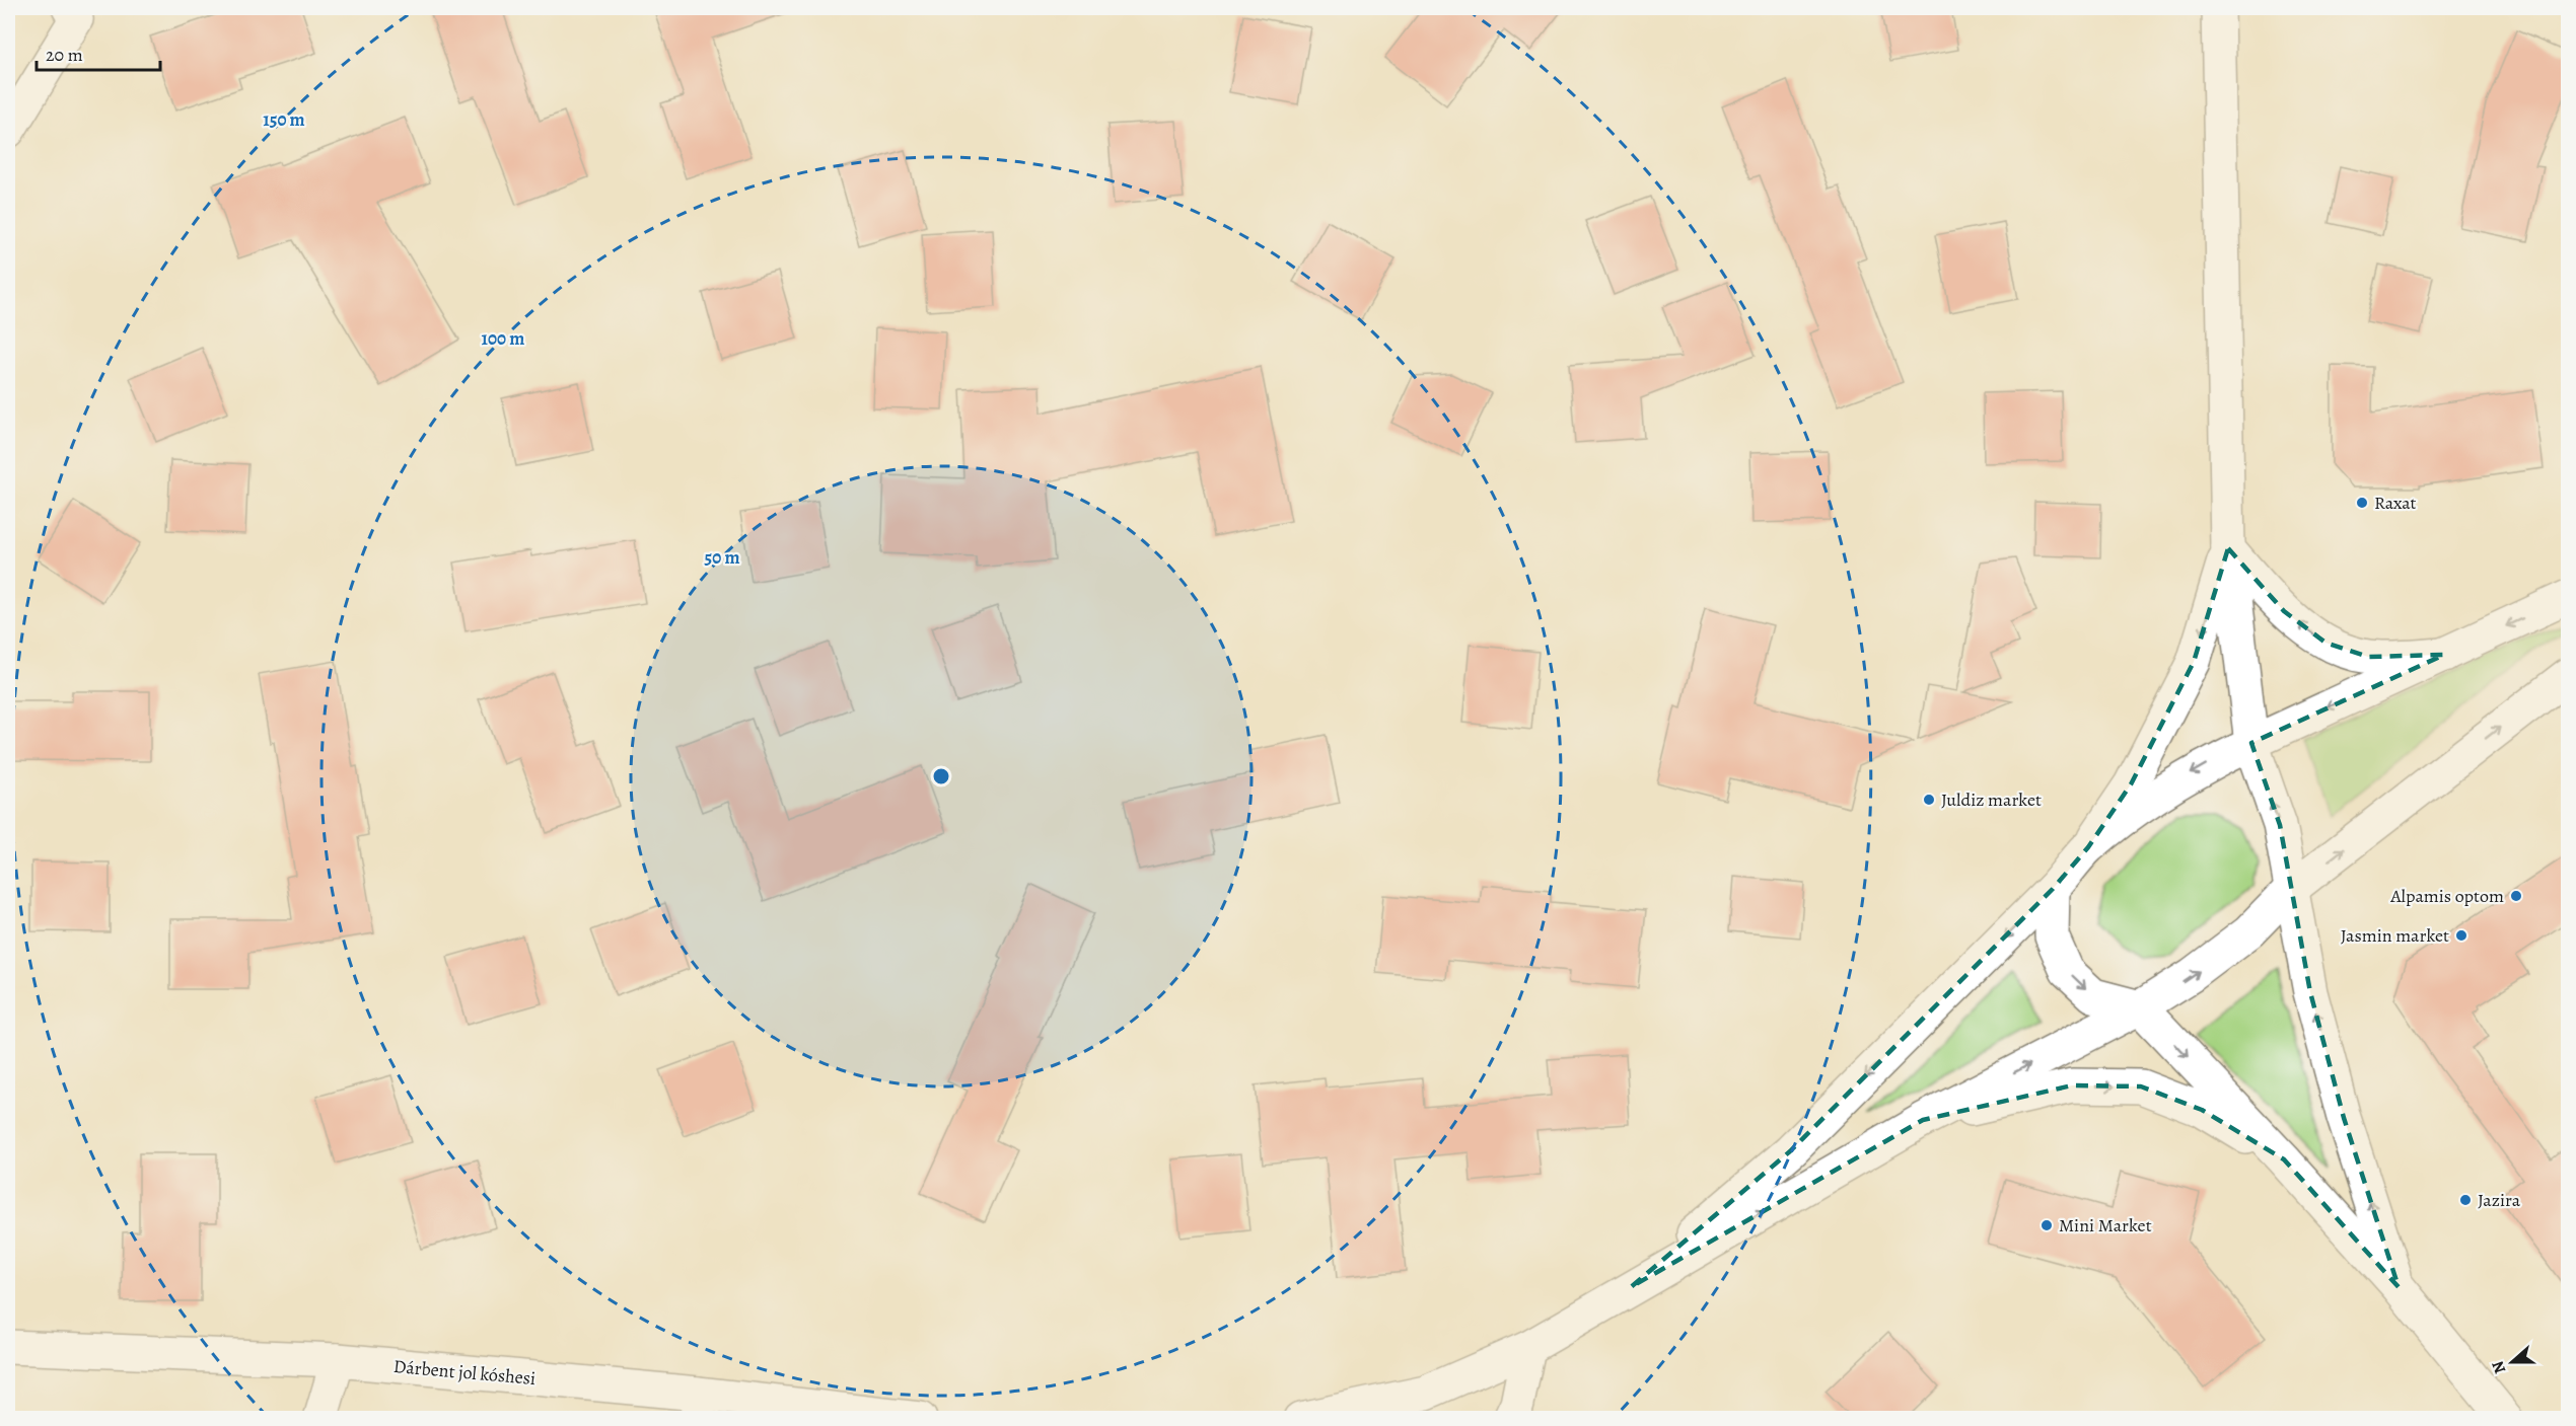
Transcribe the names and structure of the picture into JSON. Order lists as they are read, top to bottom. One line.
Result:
{"streets":{"main road":["Dárbent jol kóshesi"]},"places":["Raxat","Juldiz market","Alpamis optom","Jasmin market","Jazira","Mini Market"],"scale_bar":"20 m","north":"left","rings":["150 m","100 m","50 m"]}
